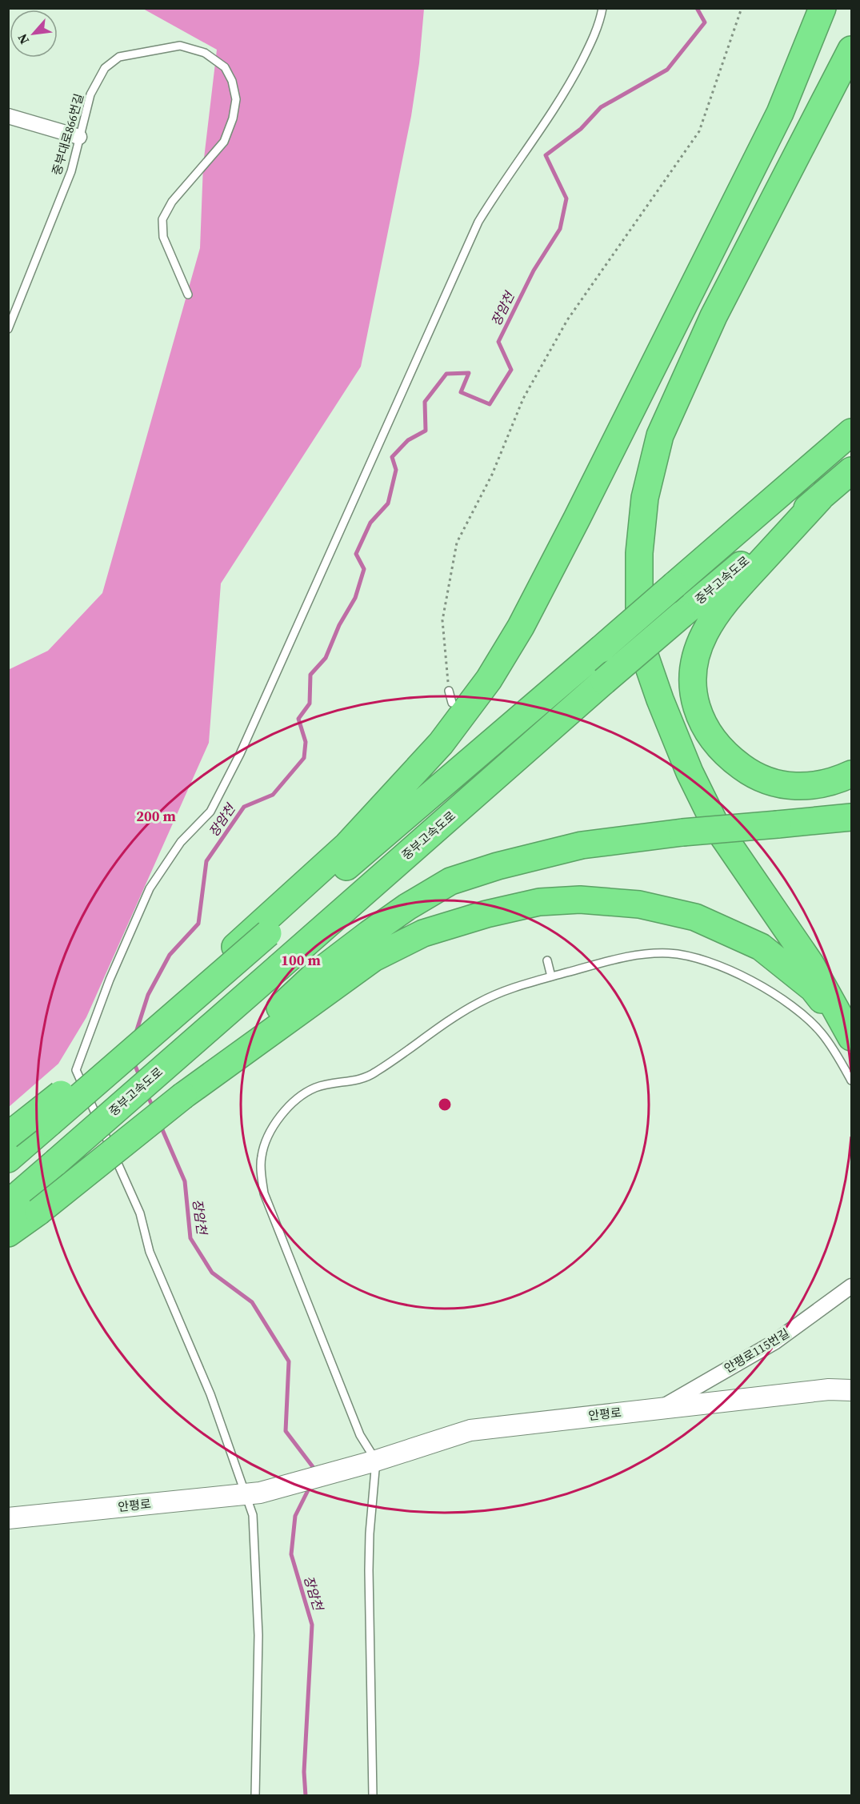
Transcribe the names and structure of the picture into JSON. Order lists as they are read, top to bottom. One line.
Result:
{"streets":{"highway":["중부고속도로"],"street":["안평로115번길","안평로"],"lane":["중부대로866번길"]},"crossings":[["안평로115번길","안평로"]],"water":["장암천"],"north":"bottom left","rings":["200 m","100 m"]}
